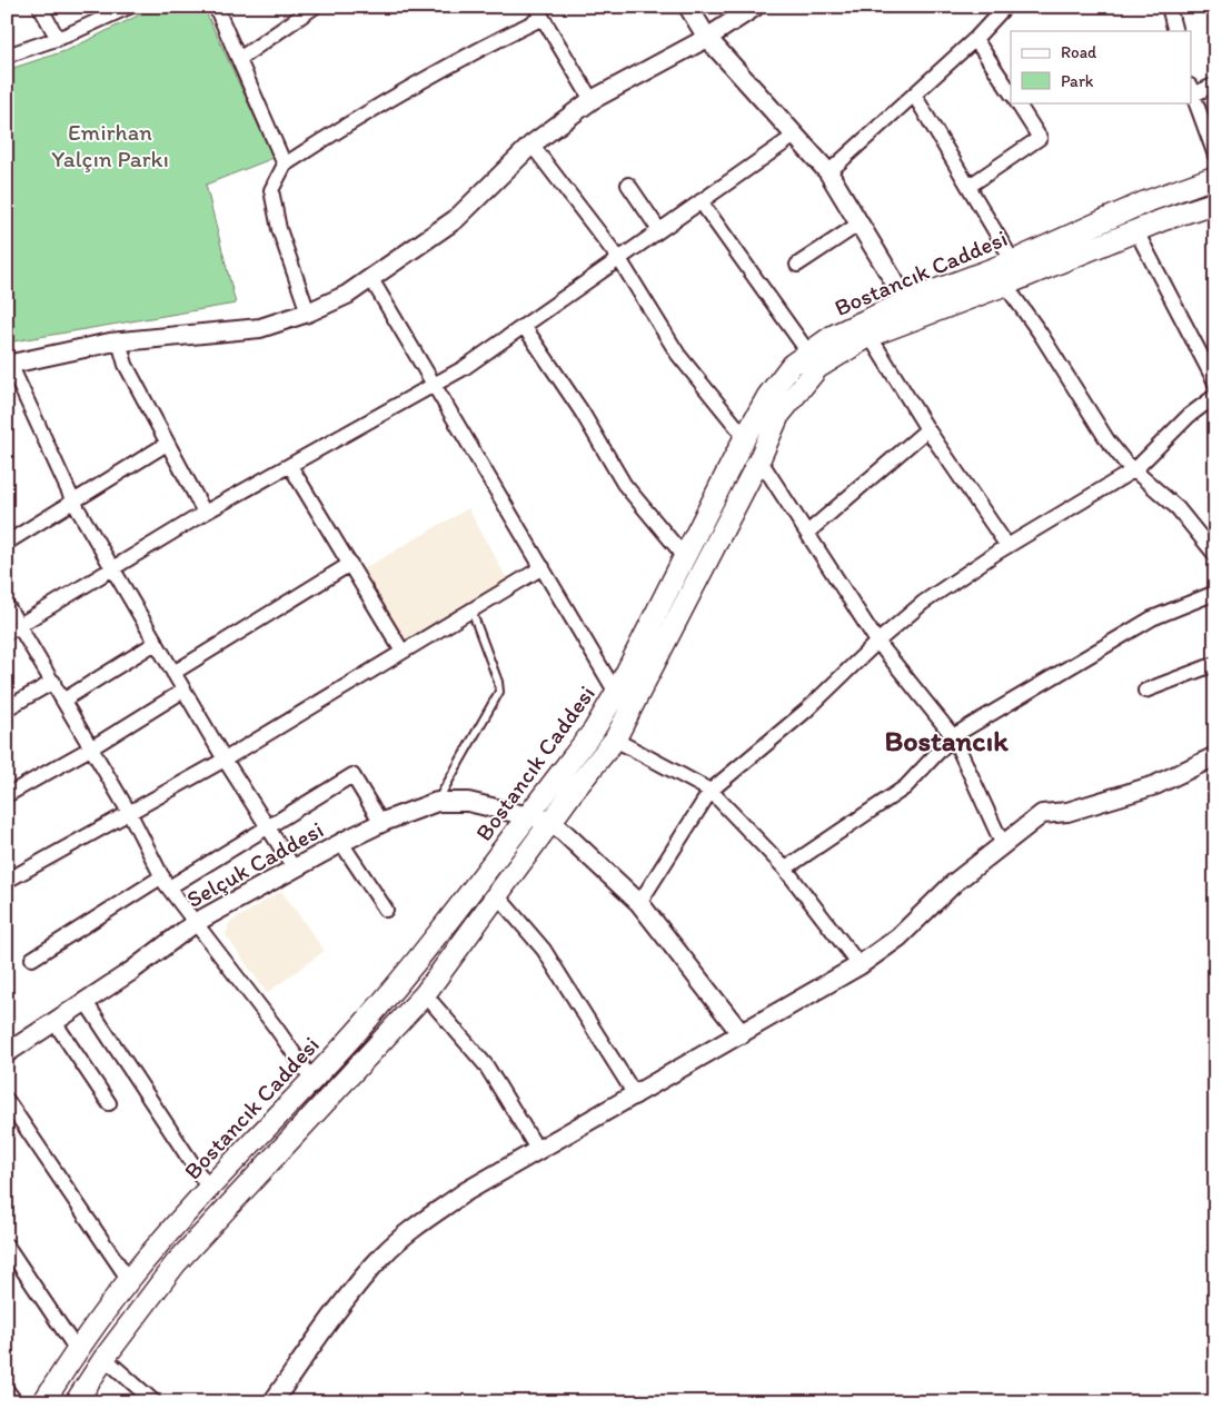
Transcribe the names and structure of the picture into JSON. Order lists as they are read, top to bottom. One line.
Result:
{"streets":{"main road":["Bostancık Caddesi"],"street":["Selçuk Caddesi"]},"crossings":[["Bostancık Caddesi","Selçuk Caddesi"]],"districts":["Bostancık"],"parks":["Emirhan Yalçın Parkı"],"legend":["Road","Park"]}
